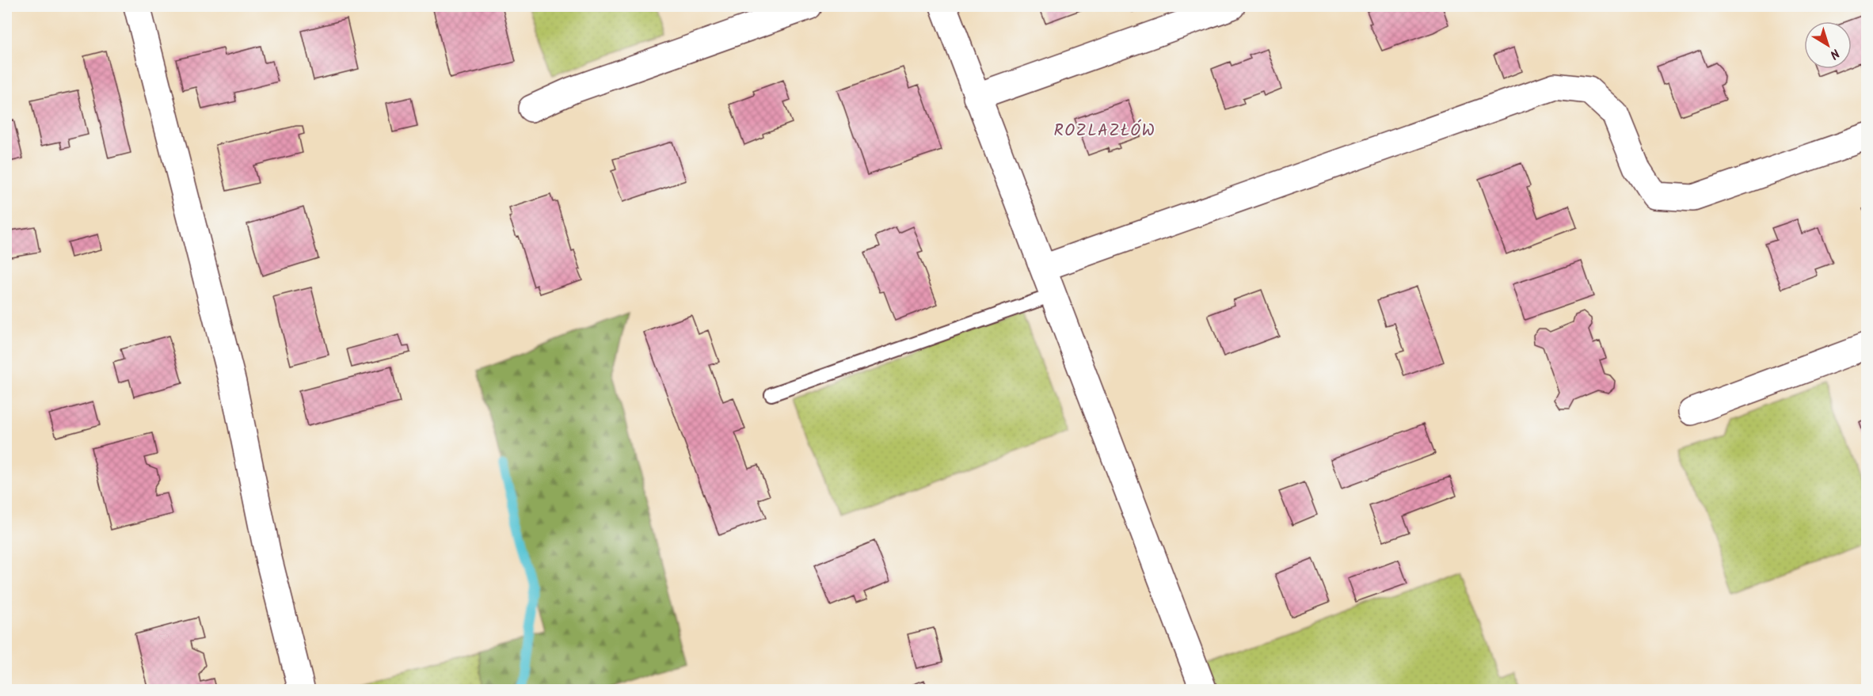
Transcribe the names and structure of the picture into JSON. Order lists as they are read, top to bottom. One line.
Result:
{"districts":["ROZLAZŁÓW"],"north":"bottom right"}
